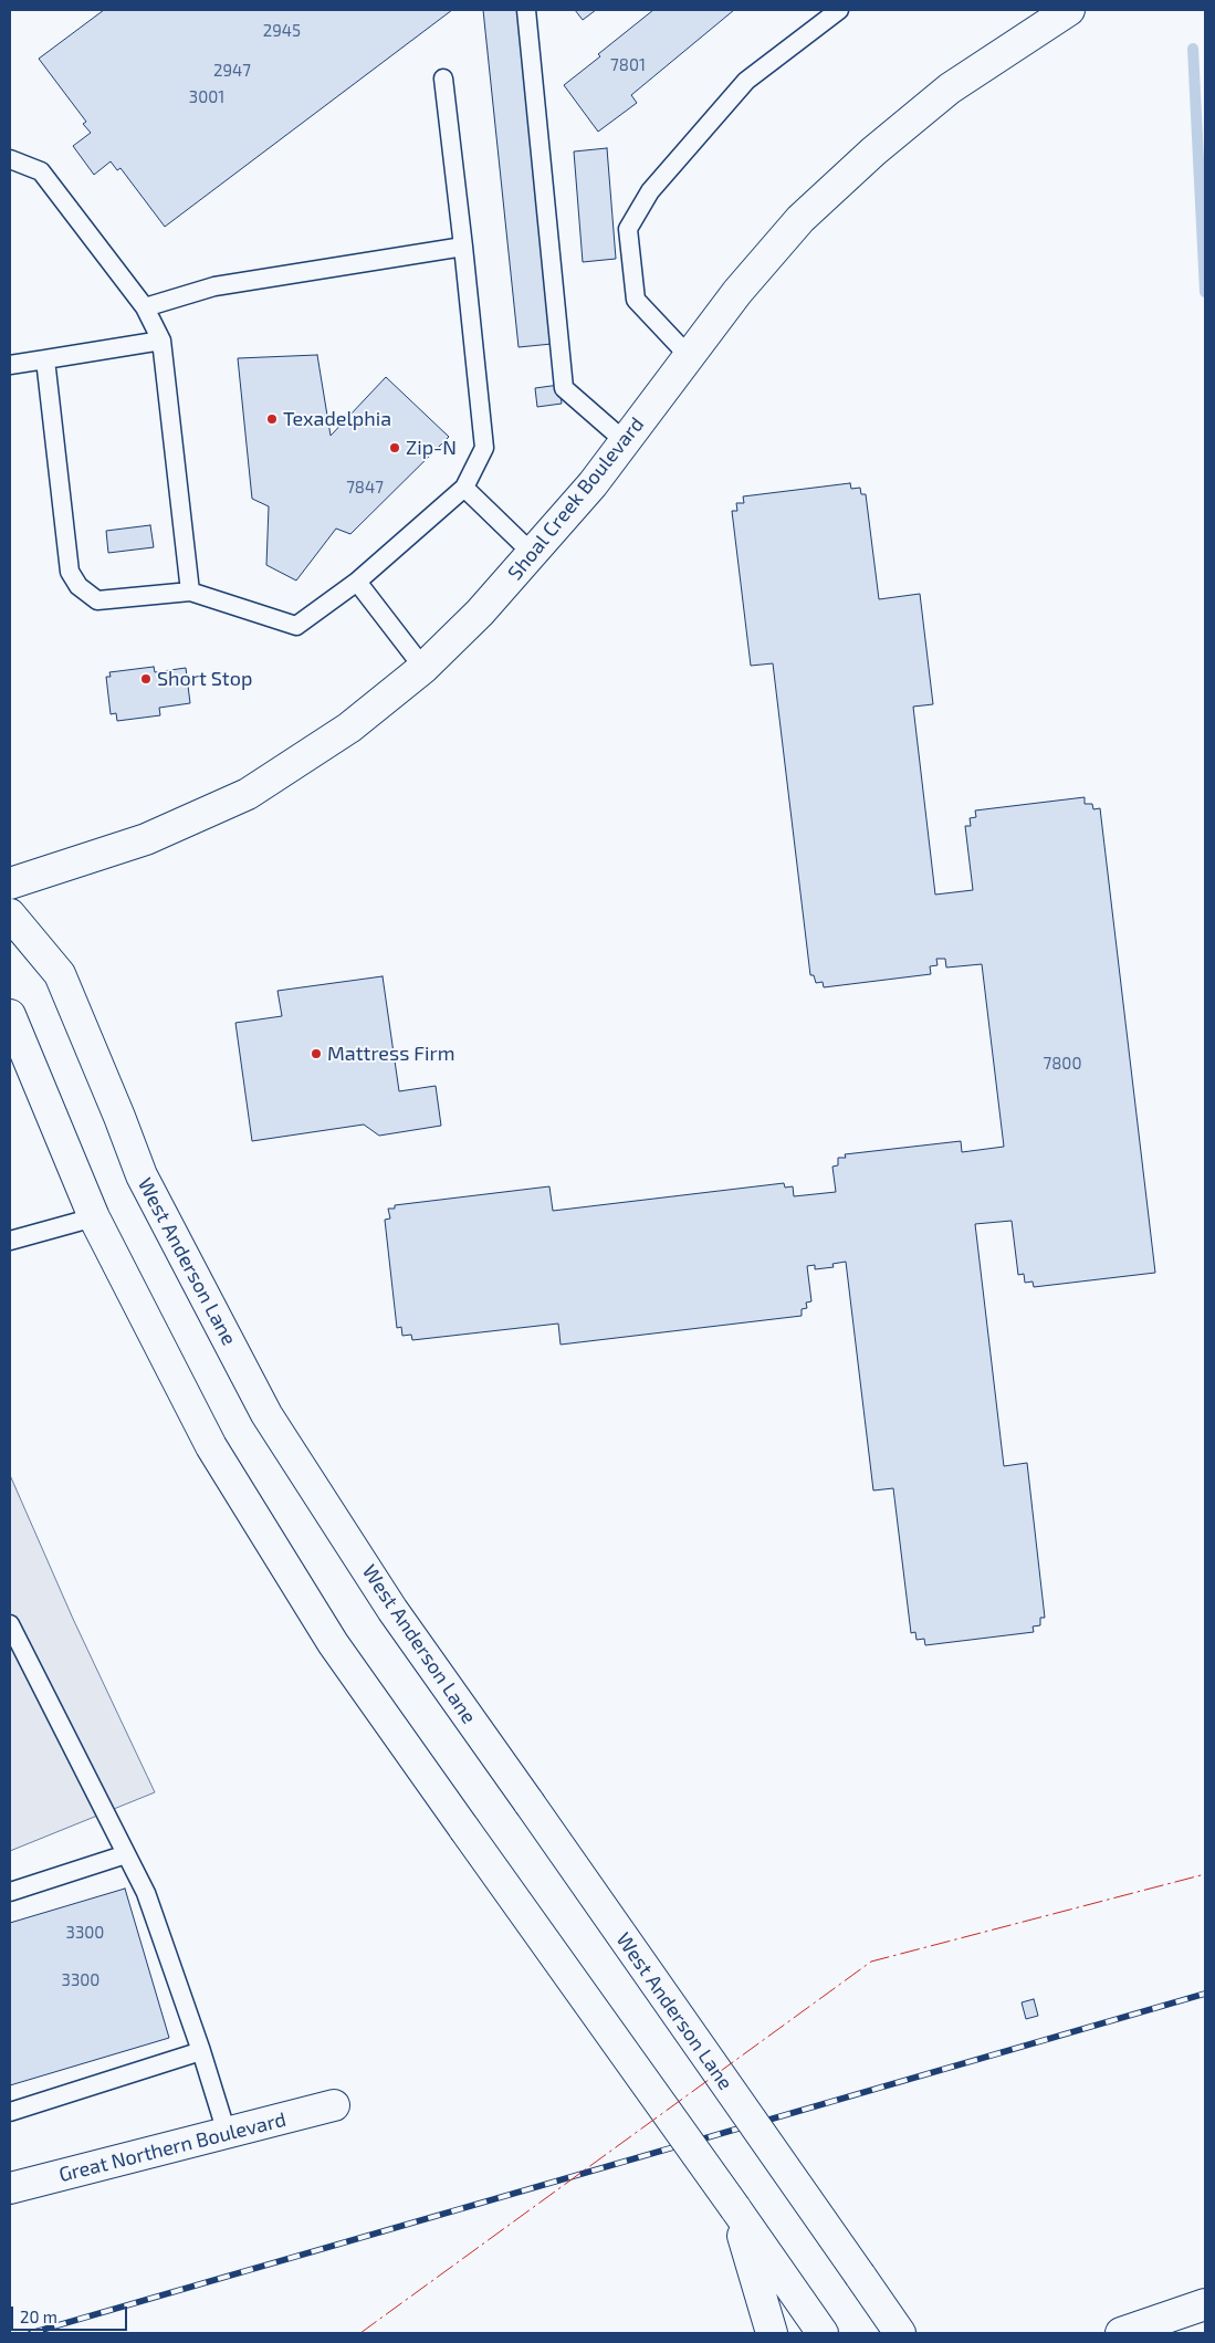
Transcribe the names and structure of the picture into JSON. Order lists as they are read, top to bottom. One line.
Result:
{"streets":{"main road":["Shoal Creek Boulevard","West Anderson Lane","Great Northern Boulevard"]},"places":["Texadelphia","Zip-N","Short Stop","Mattress Firm"],"house_numbers":["2945","7801","2947","3001","7847","7800","3300","3300"],"scale_bar":"20 m"}
